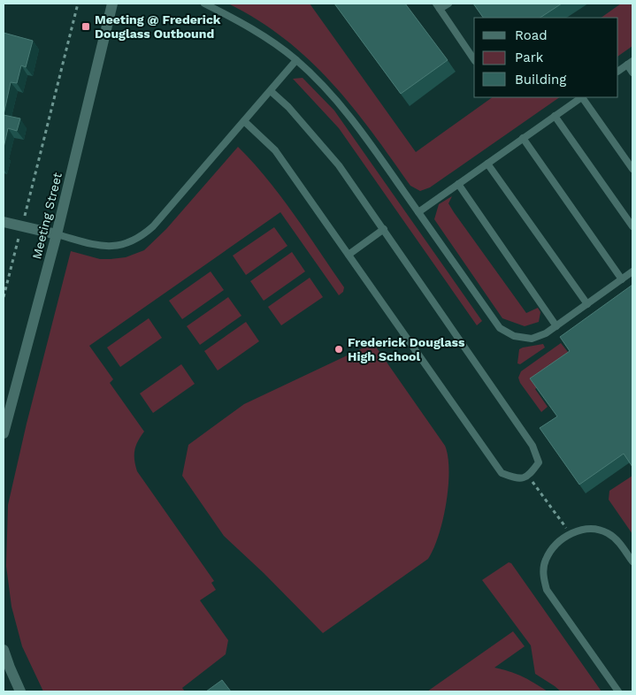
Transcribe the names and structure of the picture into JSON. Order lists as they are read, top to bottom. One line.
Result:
{"streets":{"street":["Meeting Street"]},"places":{"transit":["Meeting @ Frederick Douglass Outbound"],"other":["Frederick Douglass High School"]},"legend":["Road","Park","Building"]}
